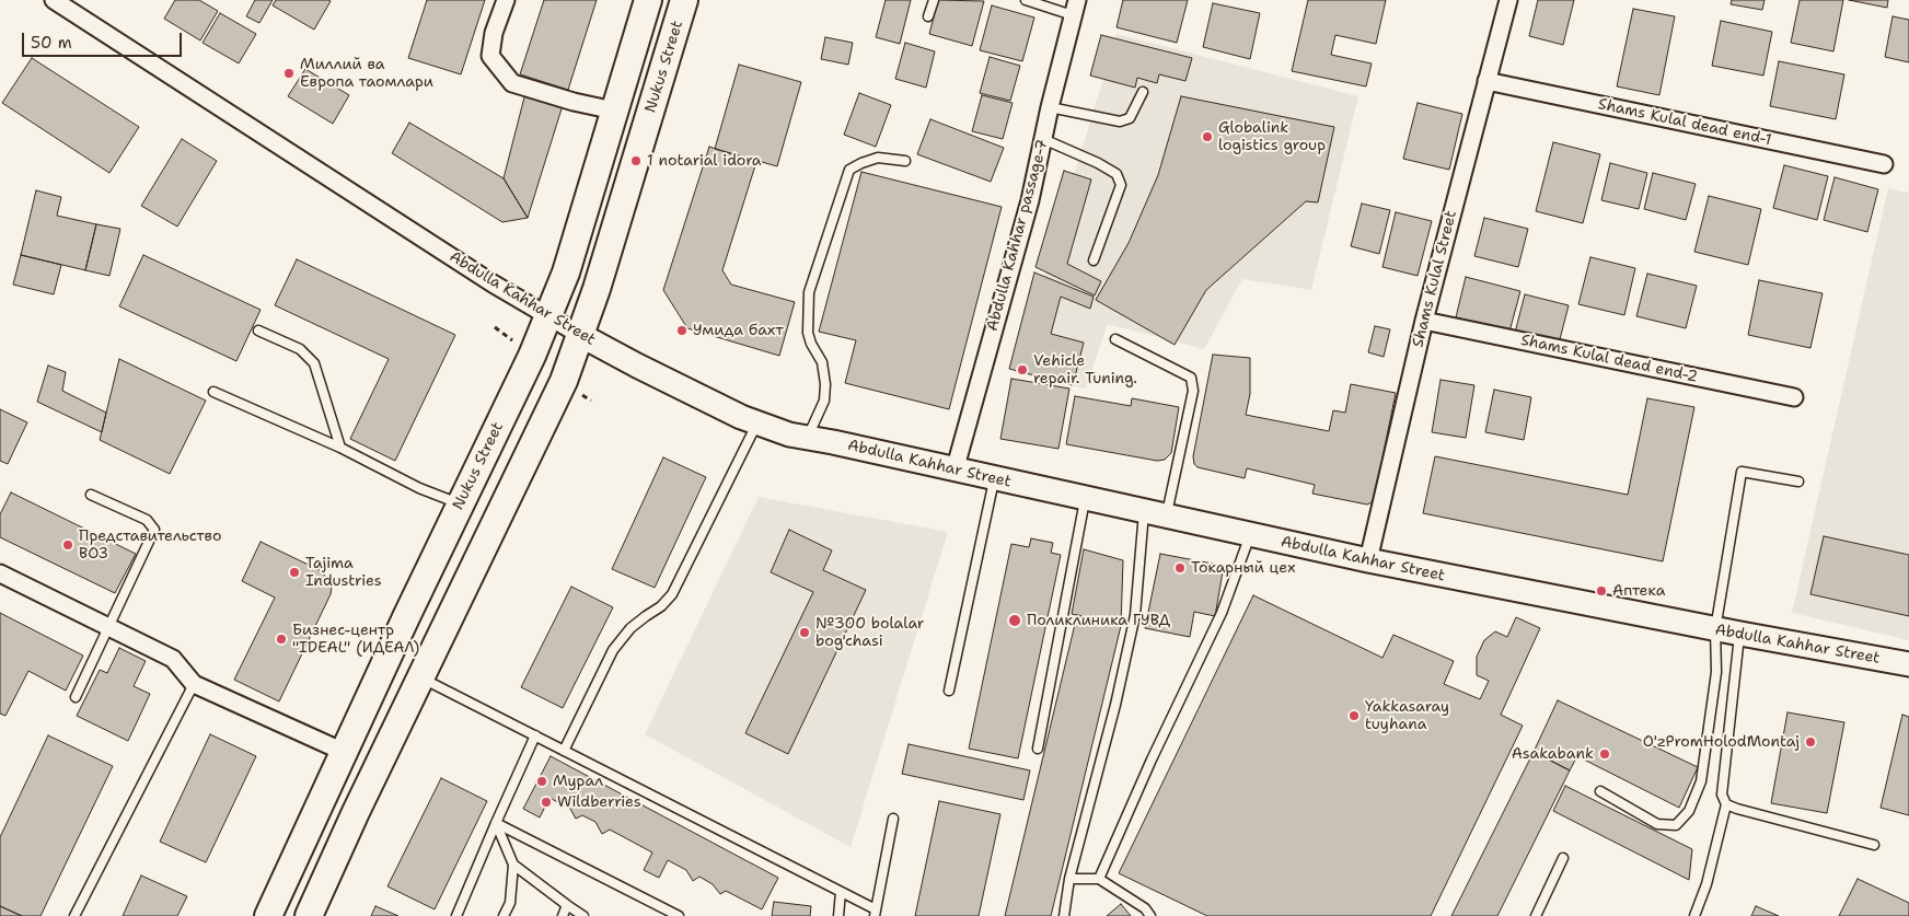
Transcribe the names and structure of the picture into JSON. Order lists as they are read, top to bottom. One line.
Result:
{"streets":{"main road":["Nukus Street"],"street":["Shams Kulal dead end-1","Abdulla Kahhar passage-7","Shams Kulal Street","Abdulla Kahhar Street","Shams Kulal dead end-2"]},"crossings":[["Nukus Street","Abdulla Kahhar Street"],["Shams Kulal dead end-1","Shams Kulal Street"],["Abdulla Kahhar passage-7","Abdulla Kahhar Street"],["Shams Kulal Street","Abdulla Kahhar Street"],["Shams Kulal Street","Shams Kulal dead end-2"]],"places":["Миллий ва Европа таомлари","Globalink logistics group","1 notarial idora","Умида бахт","Vehicle repair. Tuning.","Представительство ВОЗ","Токарный цех","Tajima Industries","Аптека","Поликлиника ГУВД","№300 bolalar bog'chasi","Бизнес-центр \"IDEAL\" (ИДЕАЛ)","Yakkasaray tuyhana","O'zPromHolodMontaj","Asakabank","Мурал","Wildberries"],"scale_bar":"50 m"}
